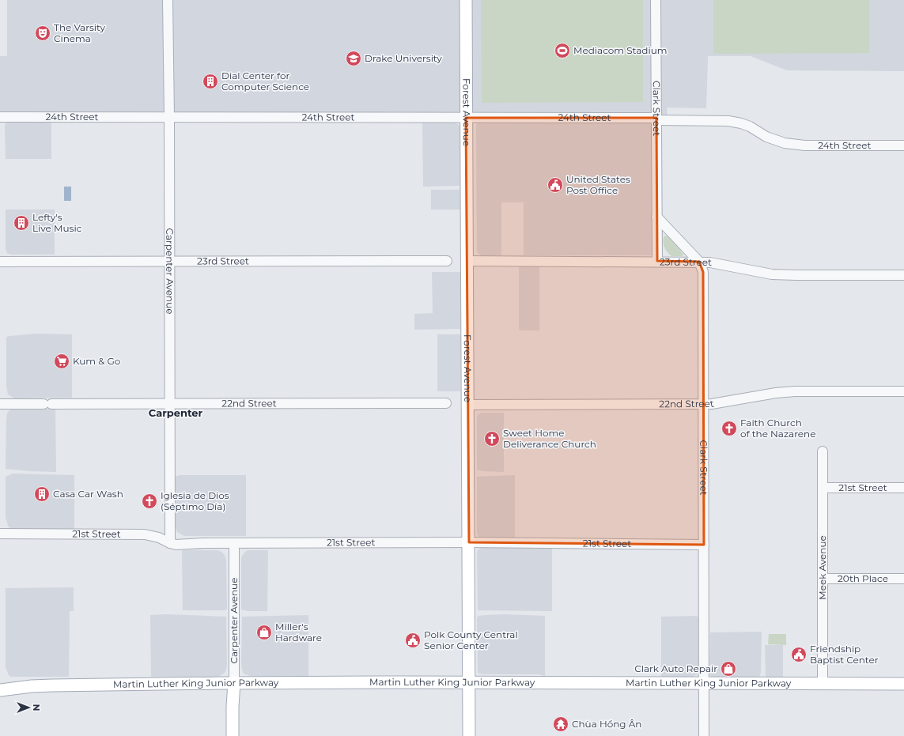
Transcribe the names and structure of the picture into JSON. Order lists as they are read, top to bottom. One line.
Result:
{"streets":{"main road":["Forest Avenue","Carpenter Avenue","Martin Luther King Junior Parkway"],"street":["Clark Street","24th Street","23rd Street","22nd Street","21st Street","Meek Avenue","20th Place"]},"crossings":[["Clark Street","24th Street"],["Clark Street","23rd Street"],["Clark Street","22nd Street"],["Clark Street","21st Street"],["Clark Street","Martin Luther King Junior Parkway"],["Forest Avenue","24th Street"],["Forest Avenue","23rd Street"],["Forest Avenue","22nd Street"],["Forest Avenue","21st Street"],["Forest Avenue","Martin Luther King Junior Parkway"],["24th Street","Carpenter Avenue"],["23rd Street","Carpenter Avenue"],["Carpenter Avenue","22nd Street"],["Carpenter Avenue","21st Street"],["Carpenter Avenue","Martin Luther King Junior Parkway"],["21st Street","Meek Avenue"],["Meek Avenue","20th Place"],["Meek Avenue","Martin Luther King Junior Parkway"]],"districts":["Carpenter"],"places":{"theatre":["The Varsity Cinema"],"sports":["Mediacom Stadium"],"school or university":["Drake University"],"building":["Dial Center for Computer Science","Lefty's Live Music","Casa Car Wash"],"public building":["United States Post Office","Polk County Central Senior Center","Friendship Baptist Center"],"supermarket":["Kum & Go"],"church":["Faith Church of the Nazarene","Sweet Home Deliverance Church","Iglesia de Dios (Séptimo Día)"],"shop":["Miller's Hardware","Clark Auto Repair"],"temple":["Chùa Hồng Ân"]},"north":"right"}
